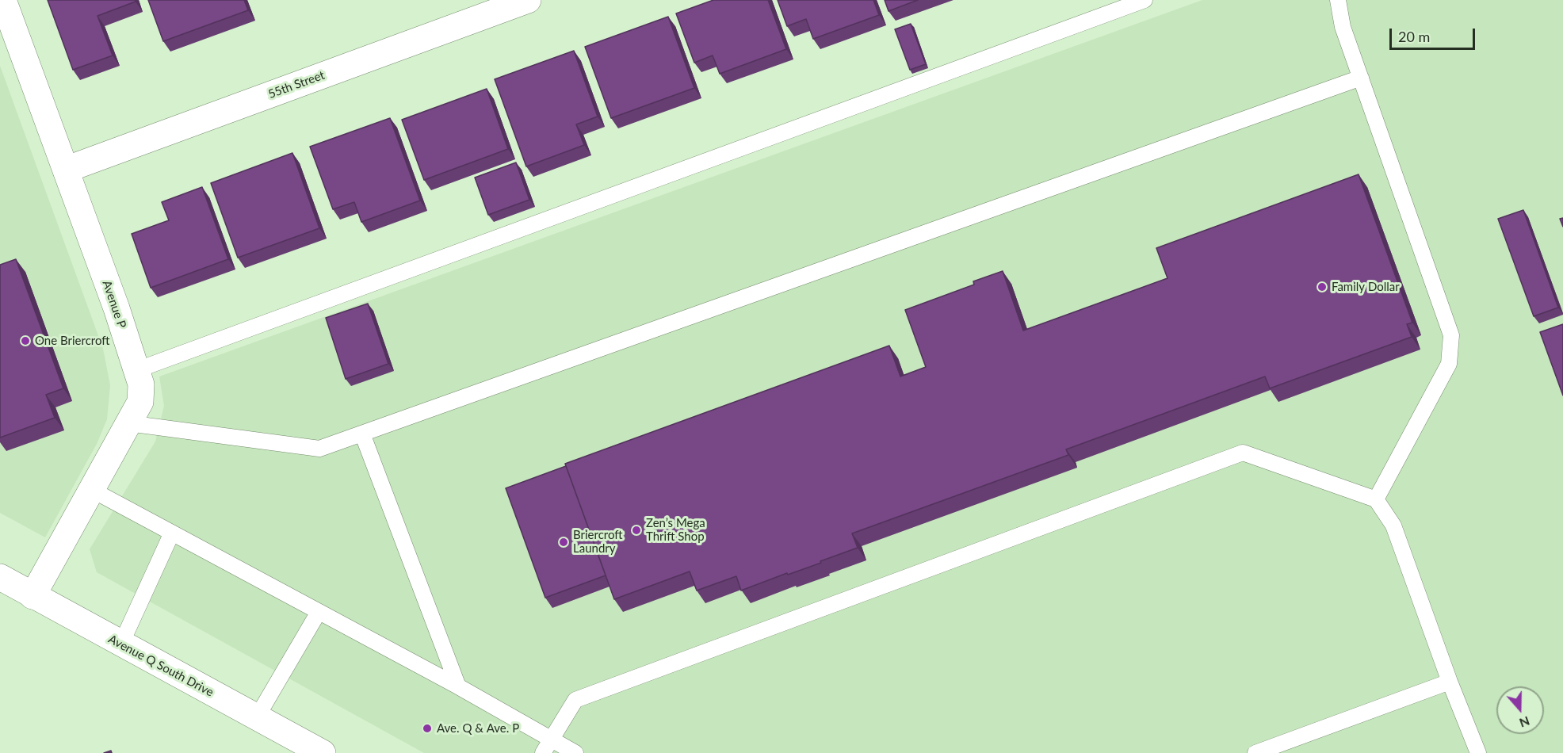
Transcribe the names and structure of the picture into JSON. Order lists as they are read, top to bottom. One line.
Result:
{"streets":{"main road":["55th Street","Avenue P","Avenue Q South Drive"]},"crossings":[["55th Street","Avenue P"],["Avenue P","Avenue Q South Drive"]],"places":["Family Dollar","One Briercroft","Zen’s Mega Thrift Shop","Briercroft Laundry","Ave. Q & Ave. P"],"scale_bar":"20 m","north":"bottom"}
